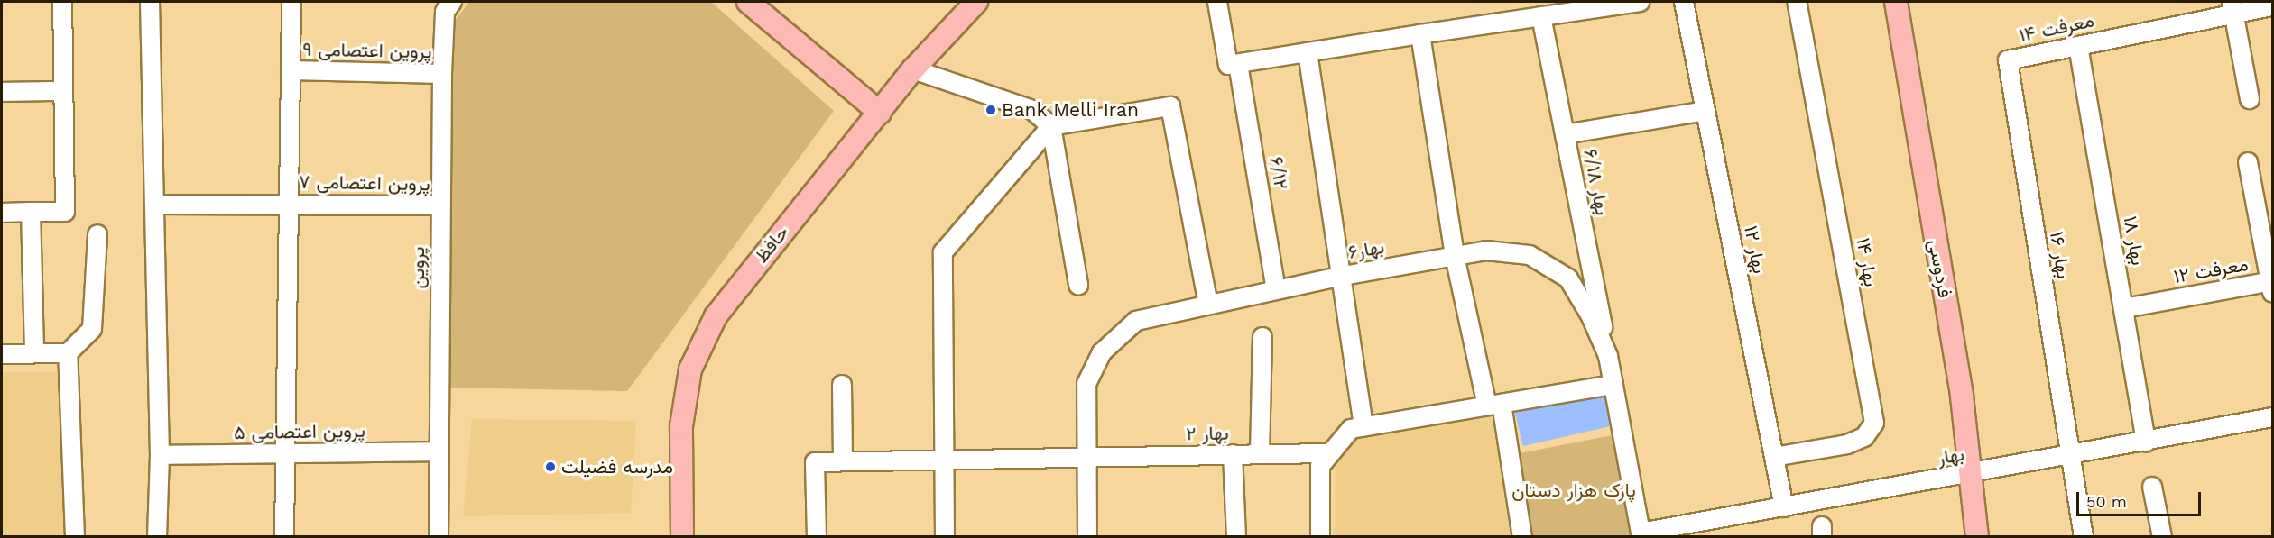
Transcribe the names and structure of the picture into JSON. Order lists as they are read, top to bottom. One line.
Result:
{"streets":{"main road":["حافظ","فردوسی"],"street":["معرفت ۱۴","پروین اعتصامی ۹","۶/۱۲","بهار ۶/۱۸","پروین اعتصامی ۷","بهار ۱۸","بهار۶","بهار ۱۲","بهار ۱۶","بهار ۱۴","پروین","معرفت ۱۲","پروین اعتصامی ۵","بهار ۲","بهار"]},"crossings":[["معرفت ۱۴","بهار ۱۸"],["معرفت ۱۴","بهار ۱۶"],["پروین اعتصامی ۹","پروین"],["۶/۱۲","بهار۶"],["بهار ۶/۱۸","بهار۶"],["پروین اعتصامی ۷","پروین"],["بهار ۱۸","معرفت ۱۲"],["بهار ۱۸","بهار"],["بهار۶","بهار ۲"],["بهار۶","بهار"],["بهار ۱۲","بهار ۱۴"],["بهار ۱۲","بهار"],["بهار ۱۶","بهار"],["پروین","پروین اعتصامی ۵"],["فردوسی","بهار"]],"parks":["پارک هزار دستان"],"places":["Bank Melli Iran","مدرسه فضیلت"],"scale_bar":"50 m"}
